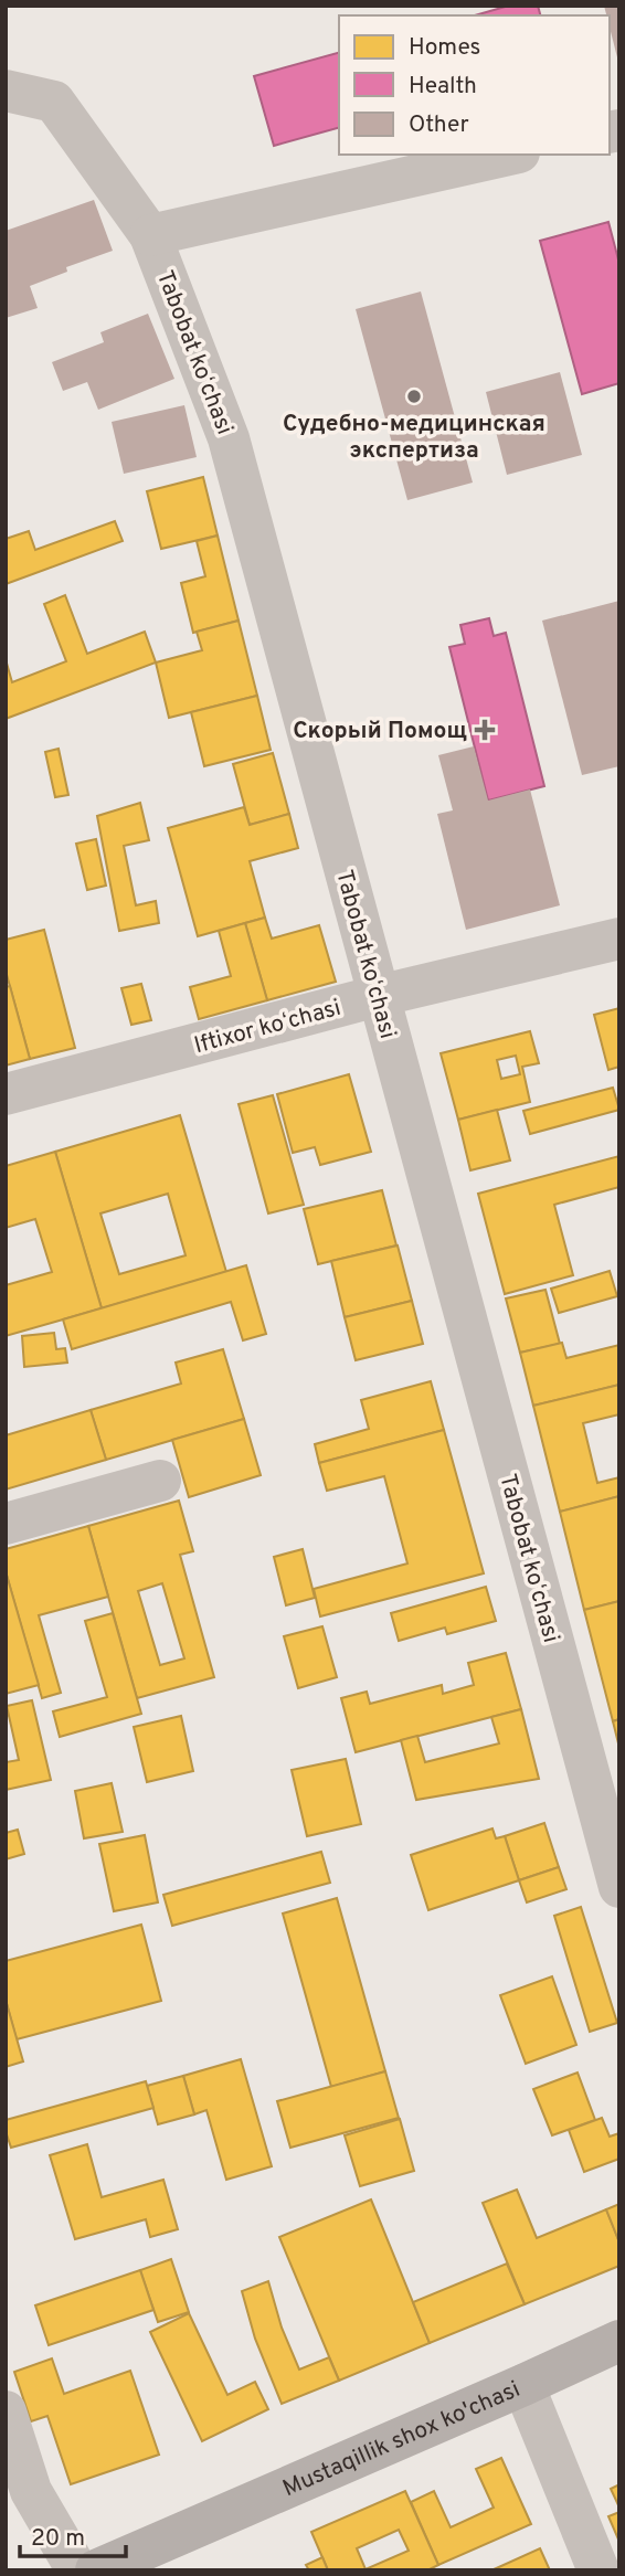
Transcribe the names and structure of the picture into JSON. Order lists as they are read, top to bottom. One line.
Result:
{"streets":{"main road":["Mustaqillik shox ko'chasi"],"street":["Tabobat koʻchasi","Iftixor koʻchasi"]},"crossings":[["Tabobat koʻchasi","Iftixor koʻchasi"]],"places":{"other":["Судебно-медицинская экспертиза"],"health":["Скорый Помощ"]},"legend":["Homes","Health","Other"],"scale_bar":"20 m"}
